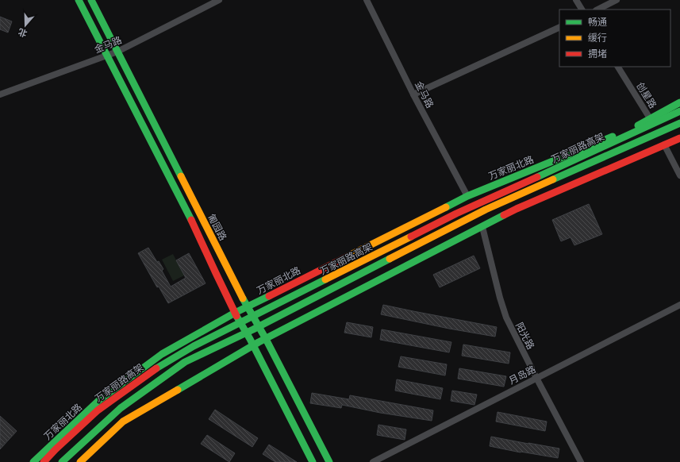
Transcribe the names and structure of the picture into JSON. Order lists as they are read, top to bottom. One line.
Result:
{"streets":{"main road":["万家丽路高架","万家丽北路","匍园路"],"street":["金马路","创星路","阳光路","月岛路"]},"crossings":[["金马路","万家丽北路"],["金马路","匍园路"],["创星路","万家丽北路"],["万家丽北路","匍园路"],["阳光路","月岛路"]],"legend":["畅通","缓行","拥堵"],"north":"bottom"}
